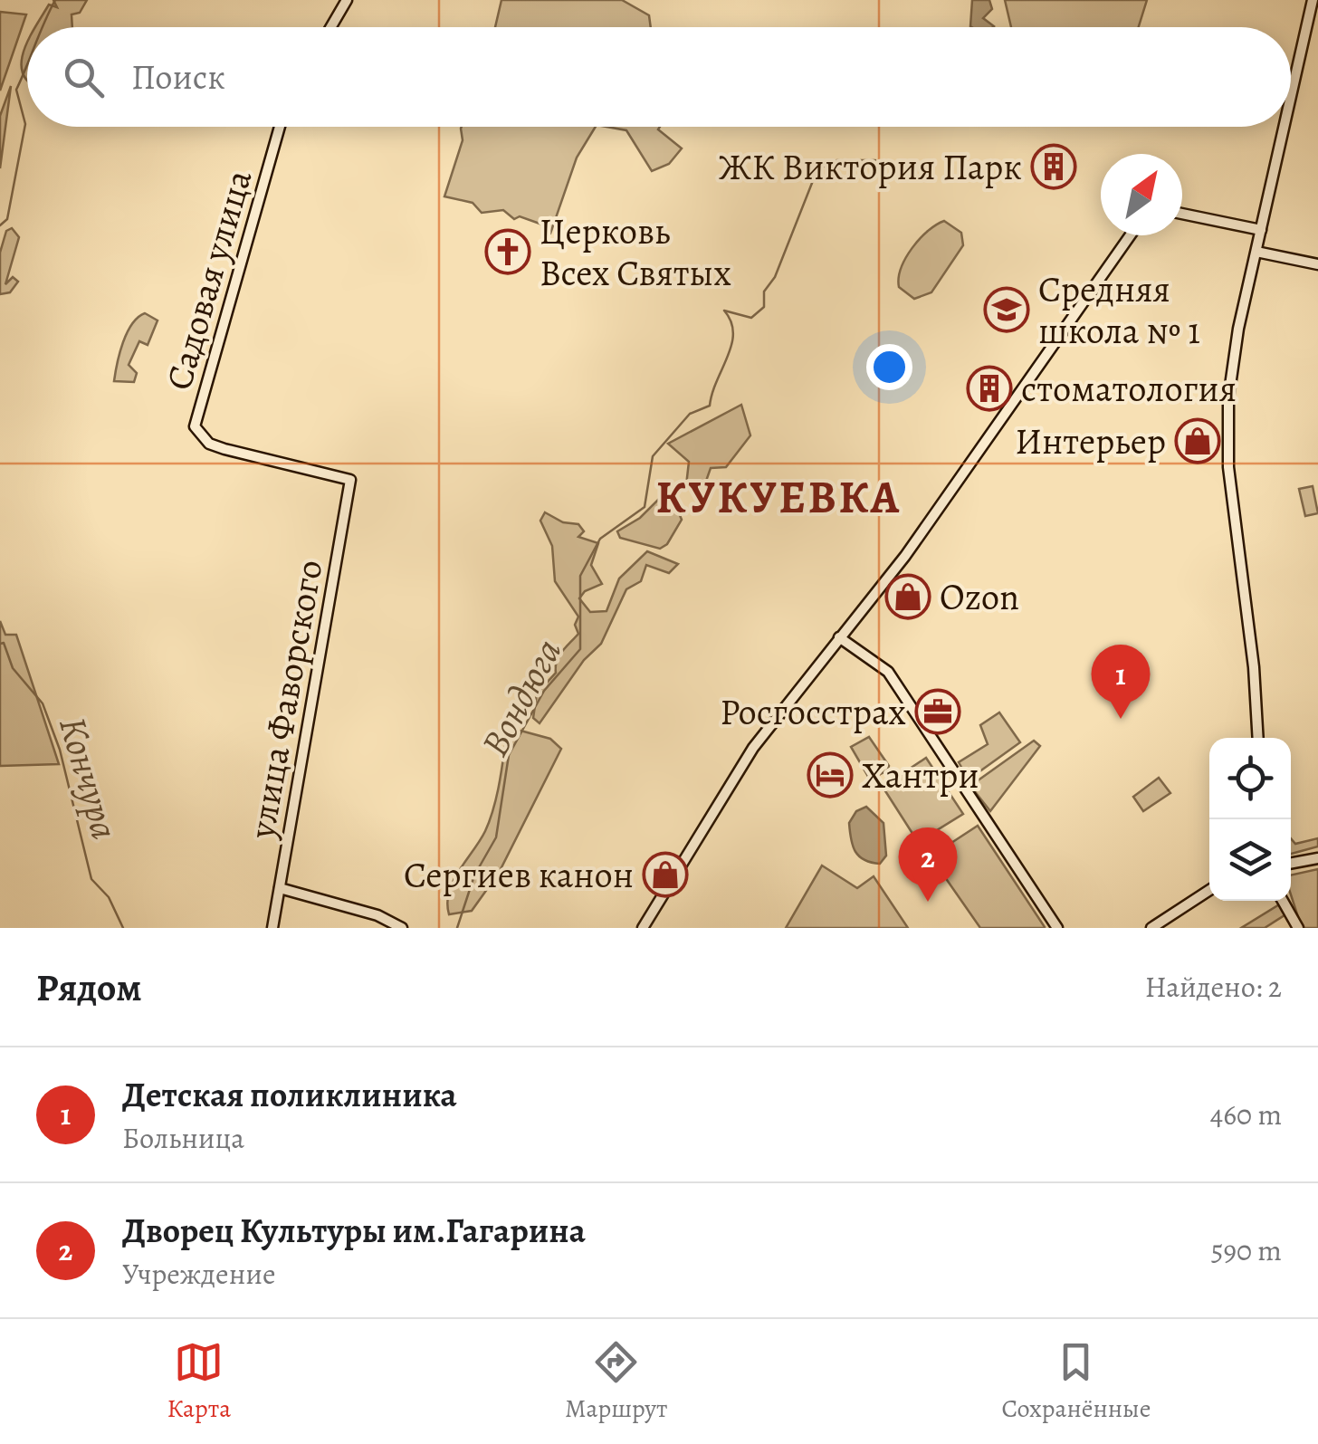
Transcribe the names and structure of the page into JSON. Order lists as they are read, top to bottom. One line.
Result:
{"streets":{"main road":["Садовая улица","улица Фаворского"]},"crossings":[["Садовая улица","улица Фаворского"]],"districts":["КУКУЕВКА"],"water":["Вондюга","Кончура"],"places":{"building":["ЖК Виктория Парк","стоматология"],"church":["Церковь Всех Святых"],"school or university":["Средняя школа № 1"],"shop":["Интерьер","Ozon","Сергиев канон"],"office":["Росгосстрах"],"hotel":["Хантри"]},"north":"top right","page":{"search":"Поиск","pins":["1","2"],"heading":["Рядом","Найдено: 2"],"list":[{"mark":"1","name":"Детская поликлиника","note":"Больница","value":"460 m"},{"mark":"2","name":"Дворец Культуры им.Гагарина","note":"Учреждение","value":"590 m"}],"nav":["Карта","Маршрут","Сохранённые"]}}
